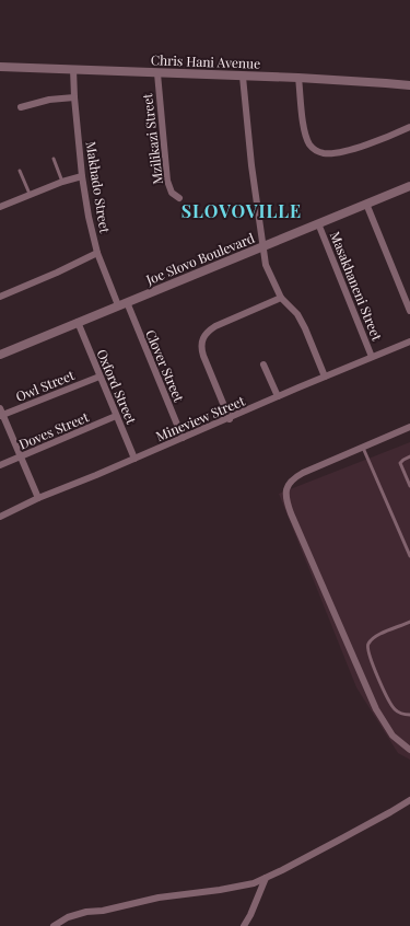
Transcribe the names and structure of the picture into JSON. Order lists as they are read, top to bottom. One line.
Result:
{"streets":{"street":["Chris Hani Avenue","Mzilikazi Street","Makhado Street","Joe Slovo Boulevard","Masakhaneni Street","Clover Street","Owl Street","Oxford Street","Mineview Street","Doves Street"]},"crossings":[["Chris Hani Avenue","Mzilikazi Street"],["Chris Hani Avenue","Makhado Street"],["Makhado Street","Joe Slovo Boulevard"],["Makhado Street","Clover Street"],["Joe Slovo Boulevard","Masakhaneni Street"],["Joe Slovo Boulevard","Clover Street"],["Joe Slovo Boulevard","Oxford Street"],["Masakhaneni Street","Mineview Street"],["Clover Street","Mineview Street"],["Owl Street","Oxford Street"],["Oxford Street","Mineview Street"],["Oxford Street","Doves Street"]],"districts":["SLOVOVILLE"]}
